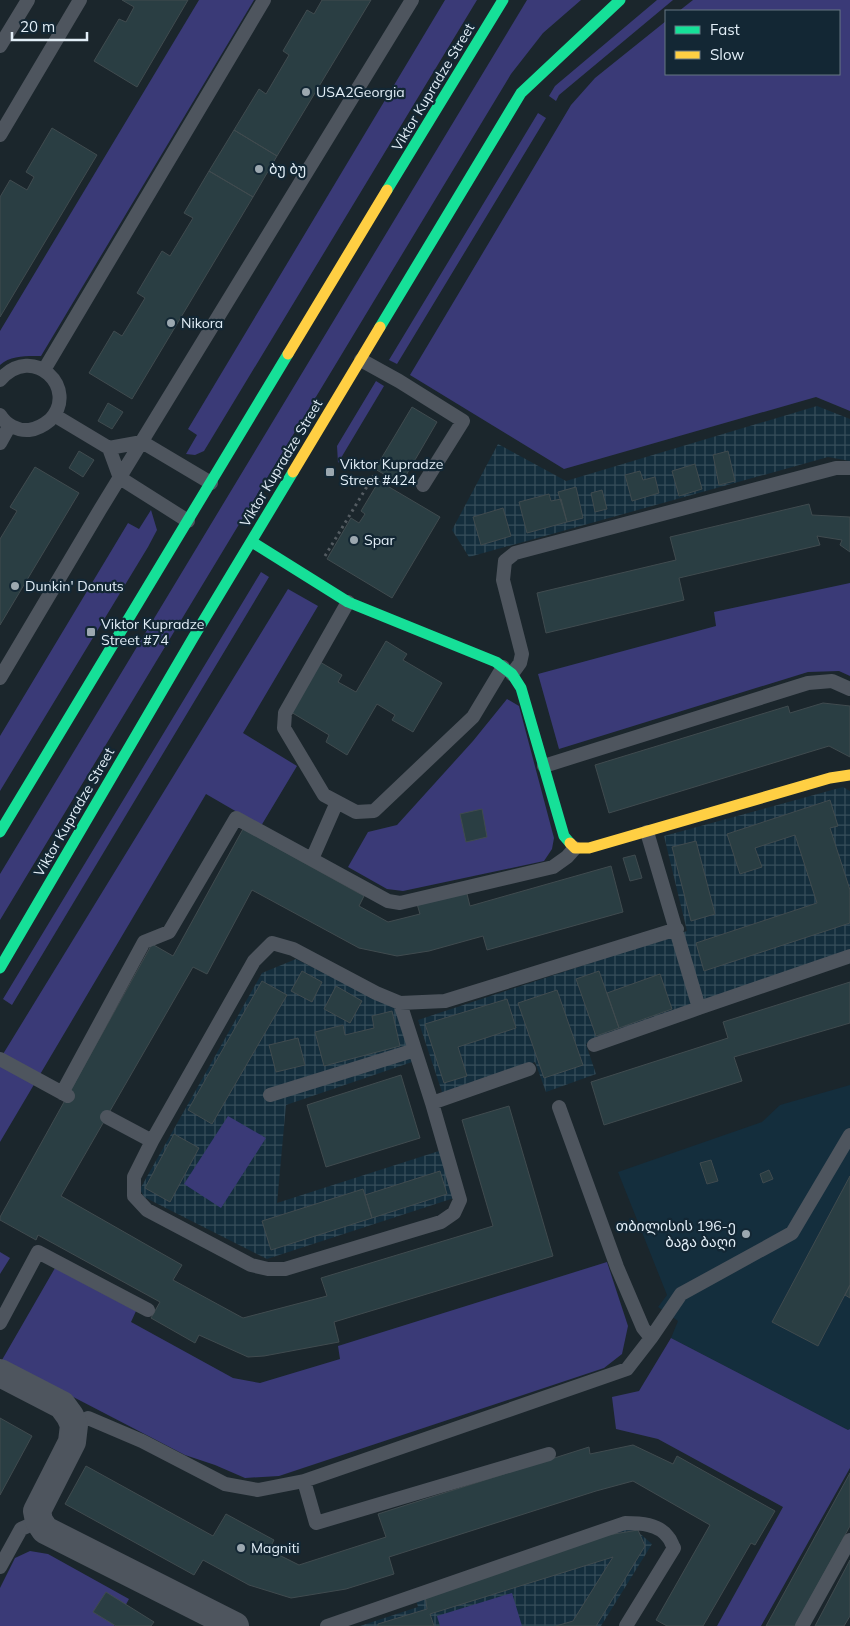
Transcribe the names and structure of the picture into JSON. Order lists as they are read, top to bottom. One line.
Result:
{"streets":{"main road":["Viktor Kupradze Street"]},"places":{"other":["USA2Georgia","ბუ ბუ","Nikora","Spar","Dunkin' Donuts","თბილისის 196-ე ბაგა ბაღი","Magniti"],"transit":["Viktor Kupradze Street #424","Viktor Kupradze Street #74"]},"legend":["Fast","Slow"],"scale_bar":"20 m"}
